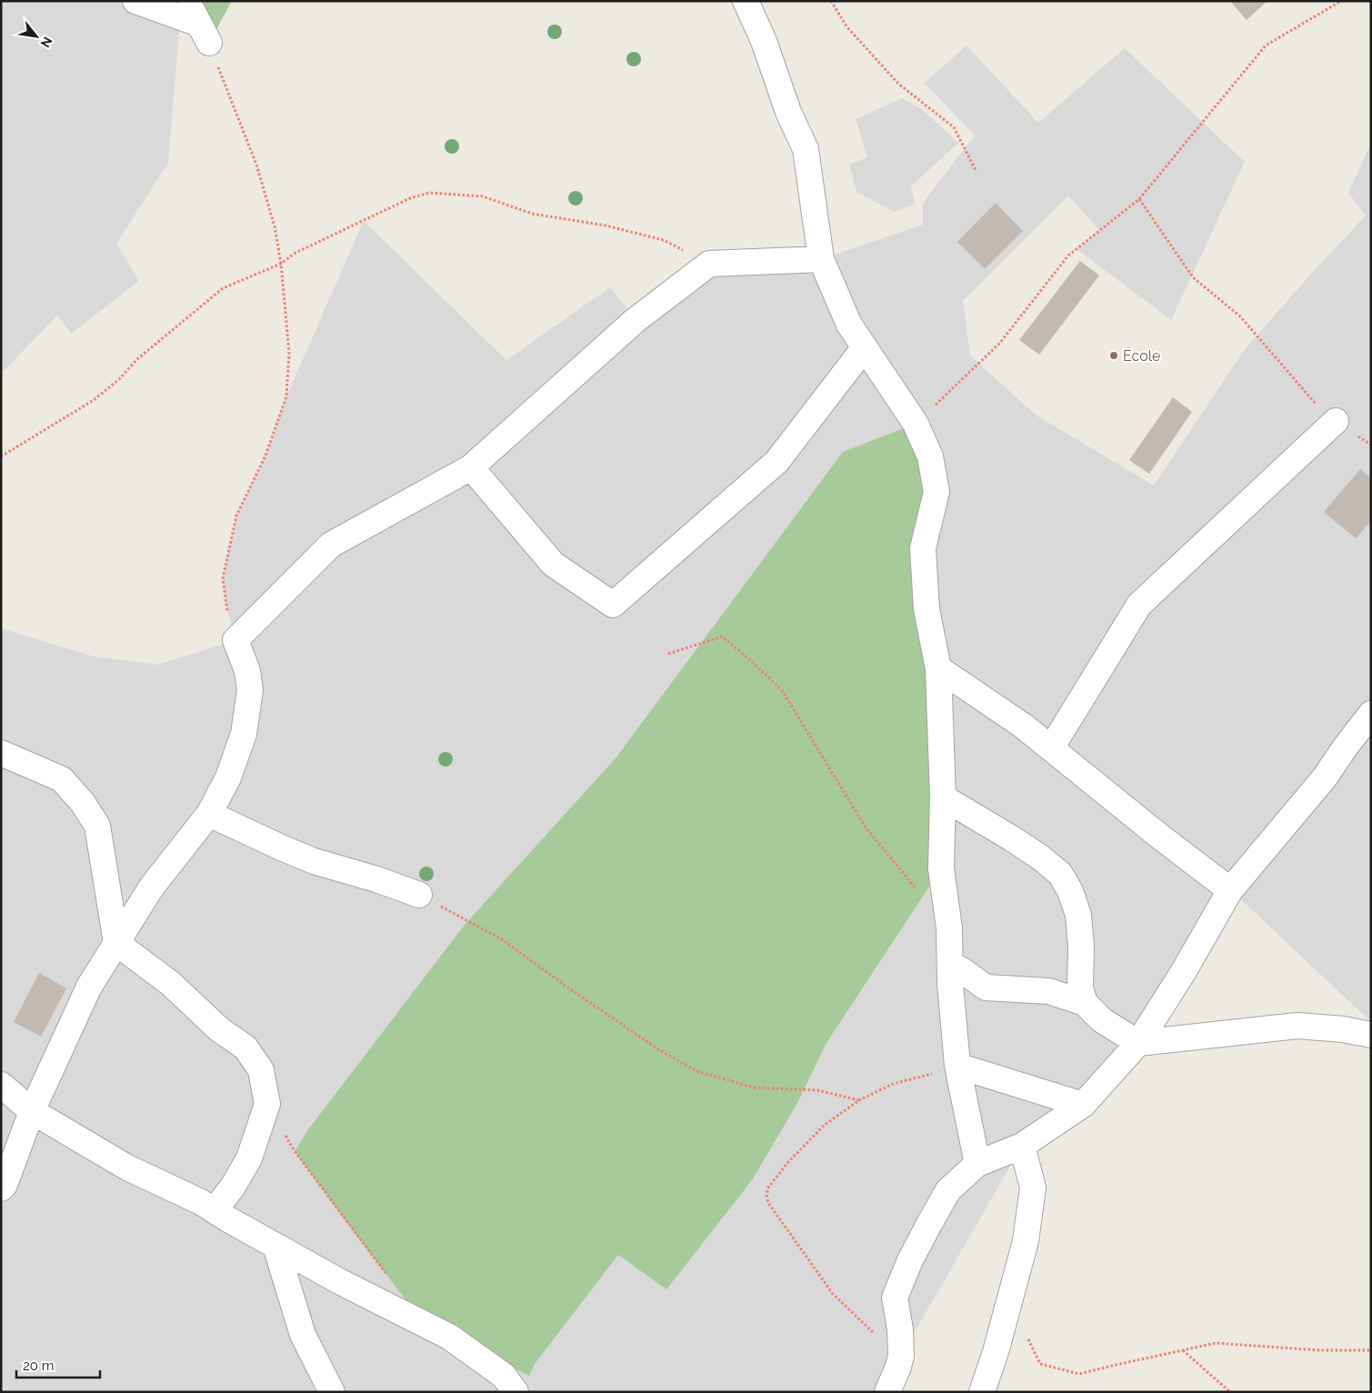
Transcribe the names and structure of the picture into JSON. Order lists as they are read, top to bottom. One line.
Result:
{"places":["Ecole"],"scale_bar":"20 m","north":"bottom right"}
